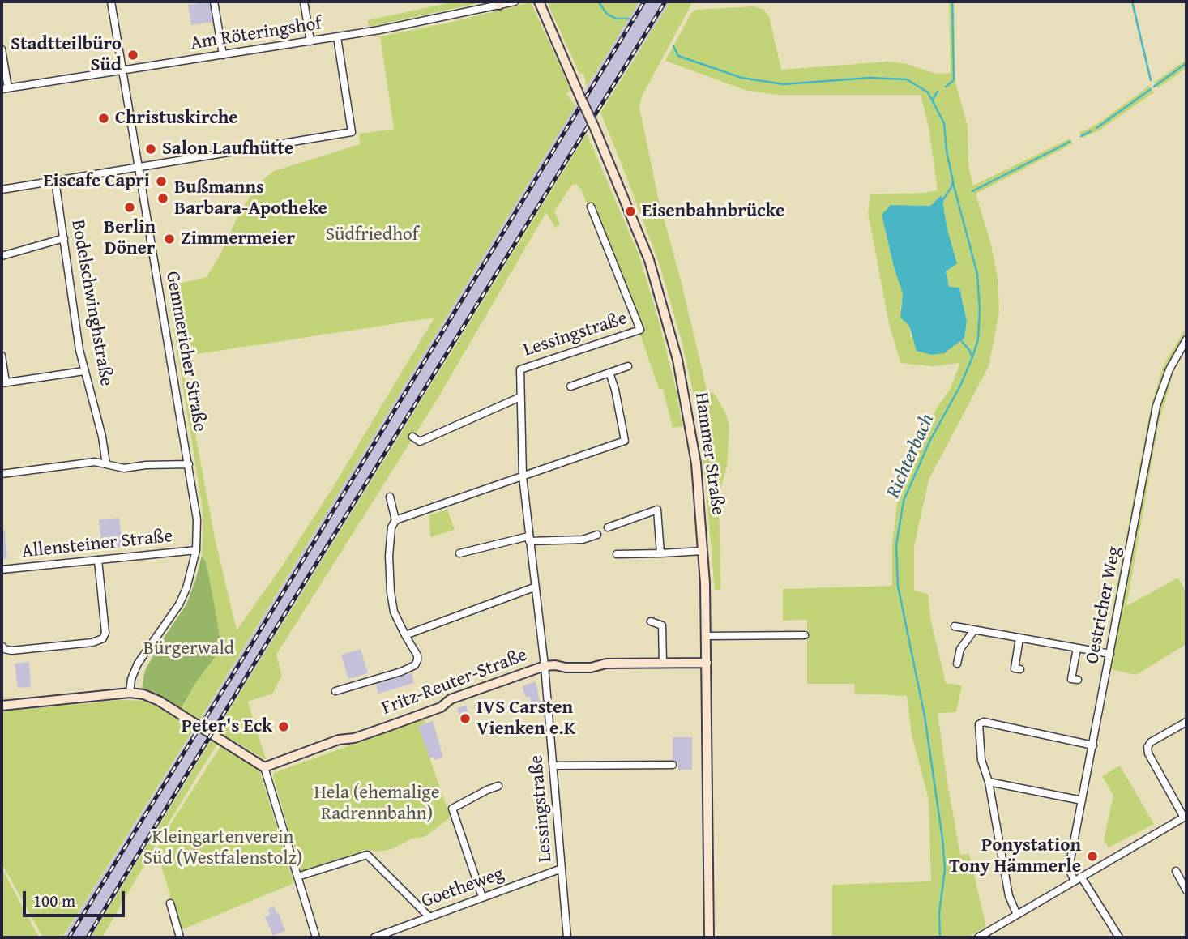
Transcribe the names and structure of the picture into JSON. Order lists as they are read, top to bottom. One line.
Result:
{"streets":{"main road":["Hammer Straße","Fritz-Reuter-Straße"],"street":["Am Röteringshof","Bodelschwinghstraße","Lessingstraße","Gemmericher Straße","Allensteiner Straße","Oestricher Weg","Goetheweg"]},"crossings":[["Am Röteringshof","Gemmericher Straße"],["Lessingstraße","Fritz-Reuter-Straße"],["Lessingstraße","Goetheweg"],["Gemmericher Straße","Allensteiner Straße"],["Hammer Straße","Fritz-Reuter-Straße"]],"water":["Richterbach"],"parks":["Südfriedhof","Bürgerwald","Hela (ehemalige Radrennbahn)","Kleingartenverein Süd (Westfalenstolz)"],"places":["Stadtteilbüro Süd","Christuskirche","Salon Laufhütte","Eiscafe Capri","Bußmanns Barbara-Apotheke","Berlin Döner","Eisenbahnbrücke","Zimmermeier","IVS Carsten Vienken e.K","Peter's Eck","Ponystation Tony Hämmerle"],"scale_bar":"100 m"}
